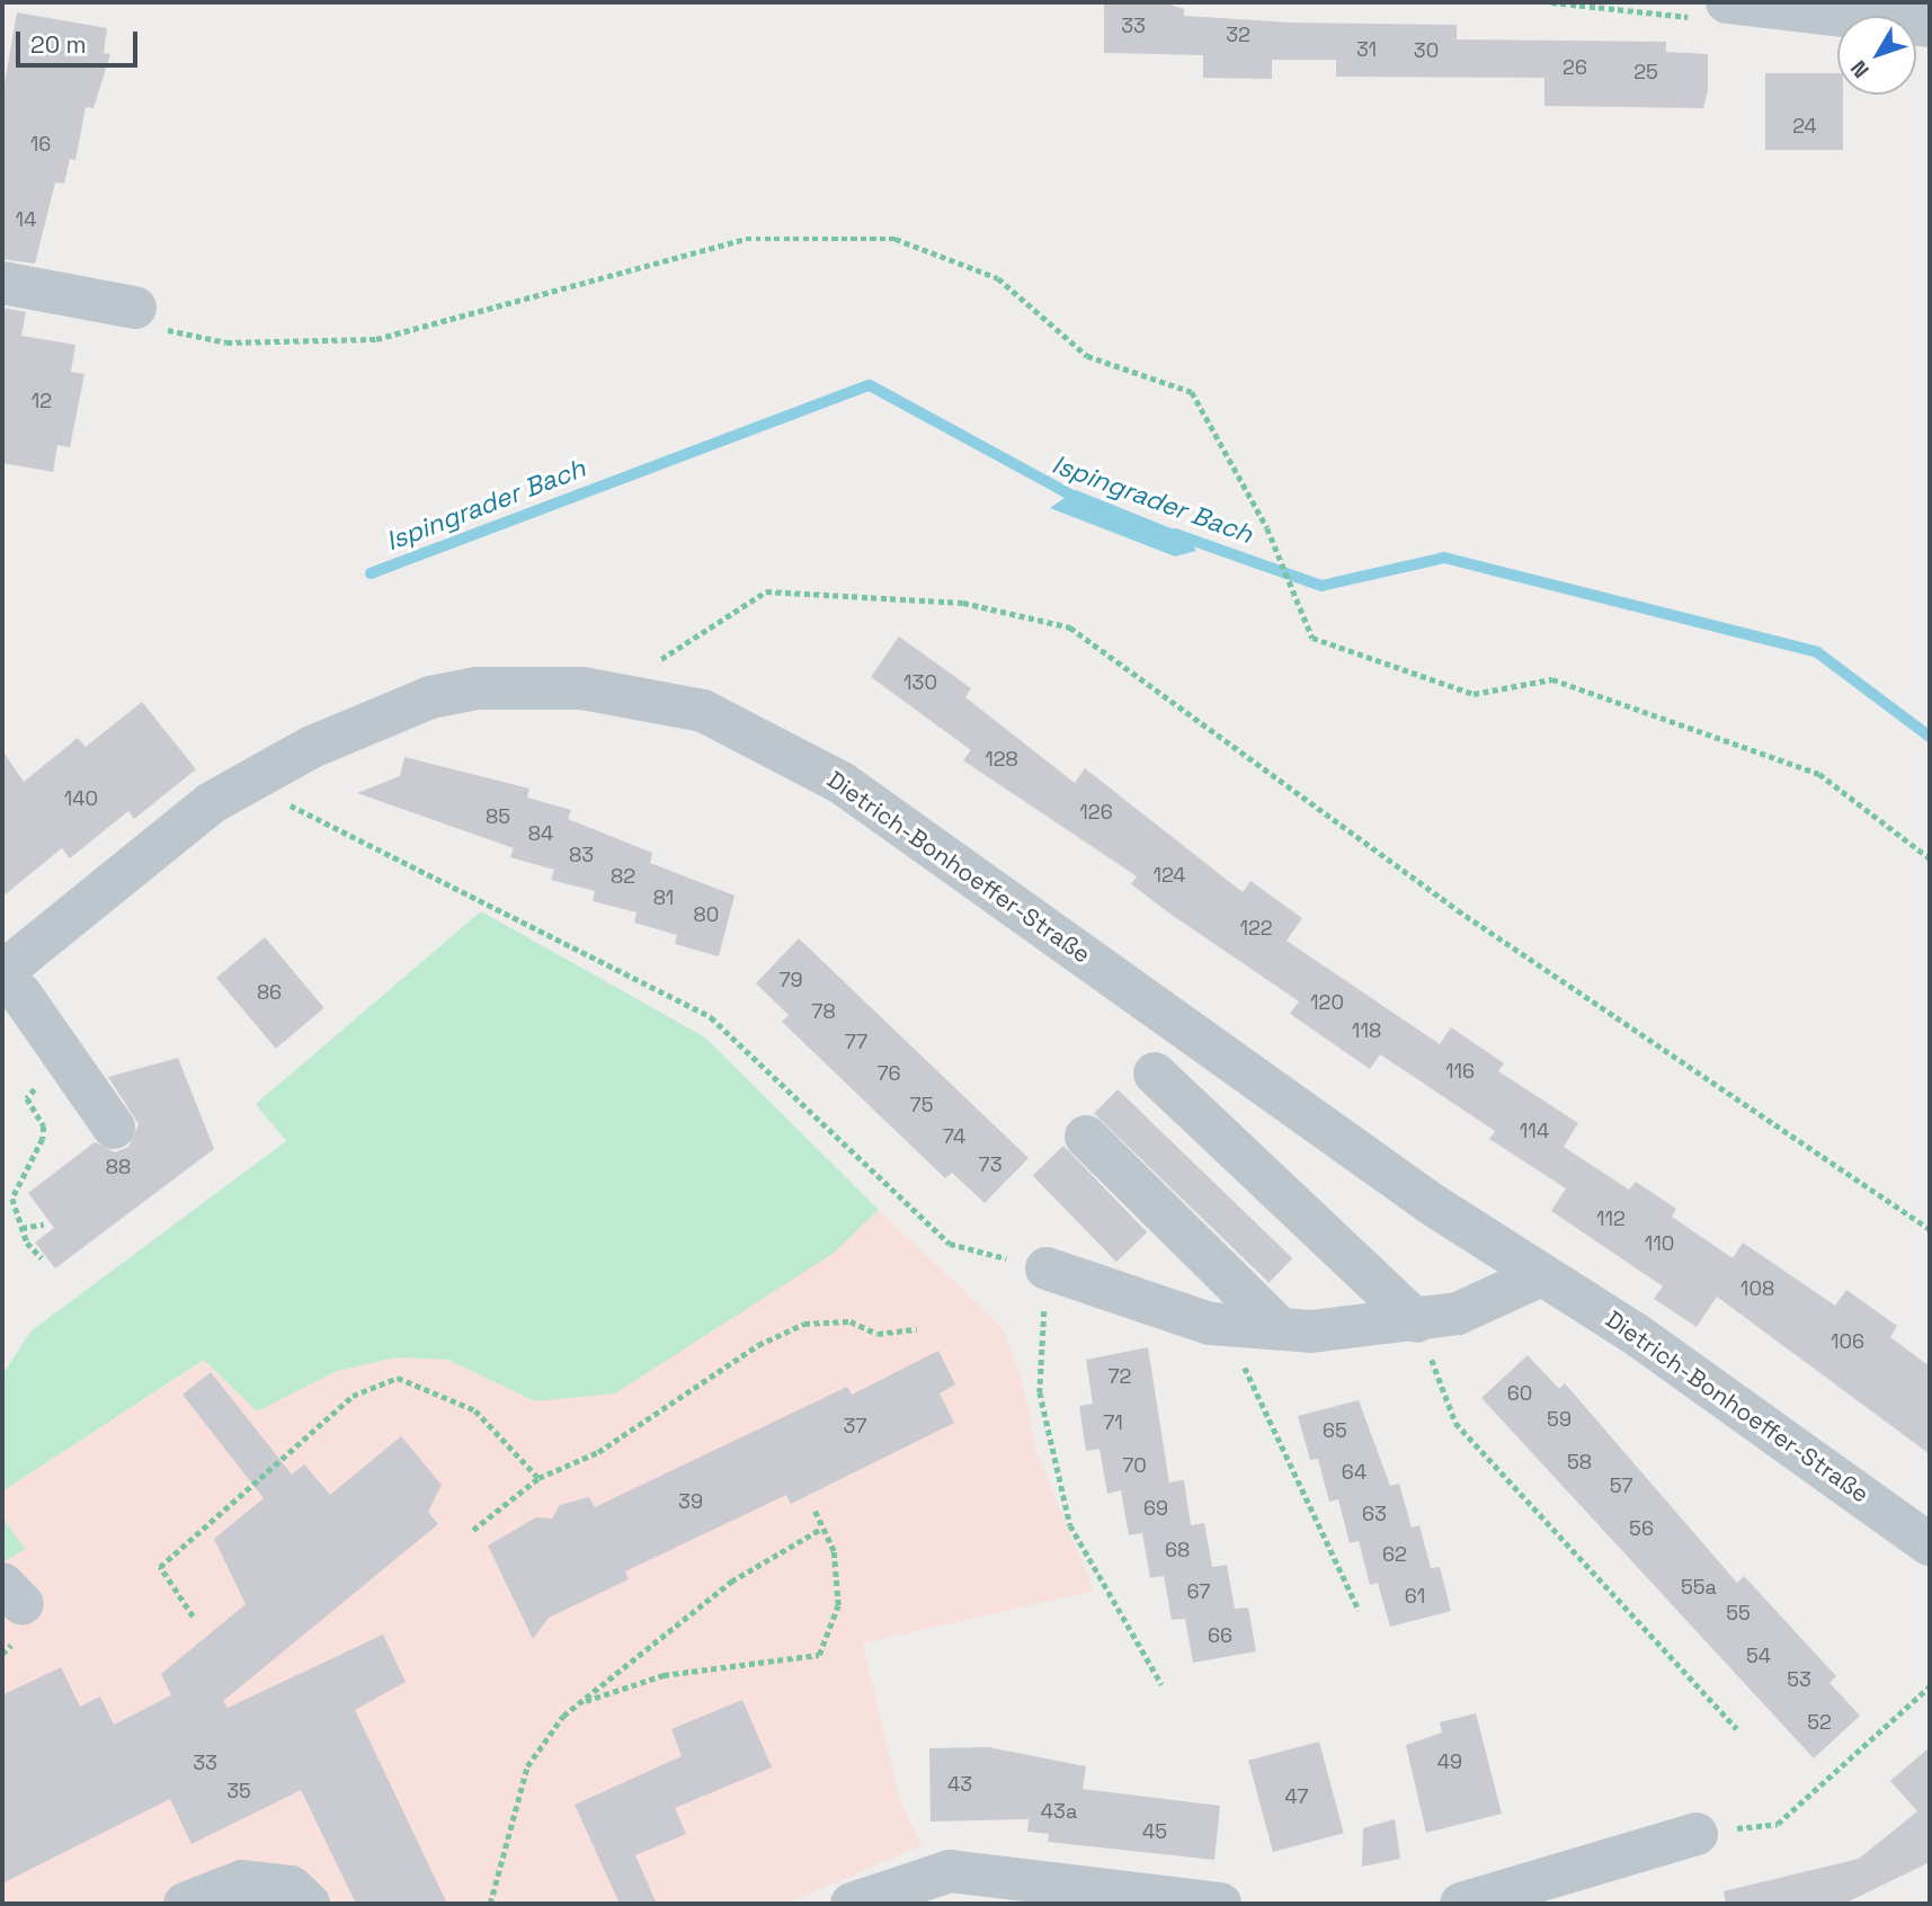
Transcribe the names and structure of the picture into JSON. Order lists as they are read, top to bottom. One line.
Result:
{"streets":{"street":["Dietrich-Bonhoeffer-Straße"]},"water":["Ispingrader Bach"],"house_numbers":["33","32","31","30","26","25","24","16","14","12","130","128","140","126","85","84","83","124","82","81","80","122","79","86","120","78","118","77","116","76","75","114","74","73","88","112","110","108","106","72","60","59","71","37","65","58","70","64","57","39","69","63","56","68","62","55a","67","61","55","66","54","53","52","49","33","43","35","47","43a","45"],"scale_bar":"20 m","north":"bottom left"}
